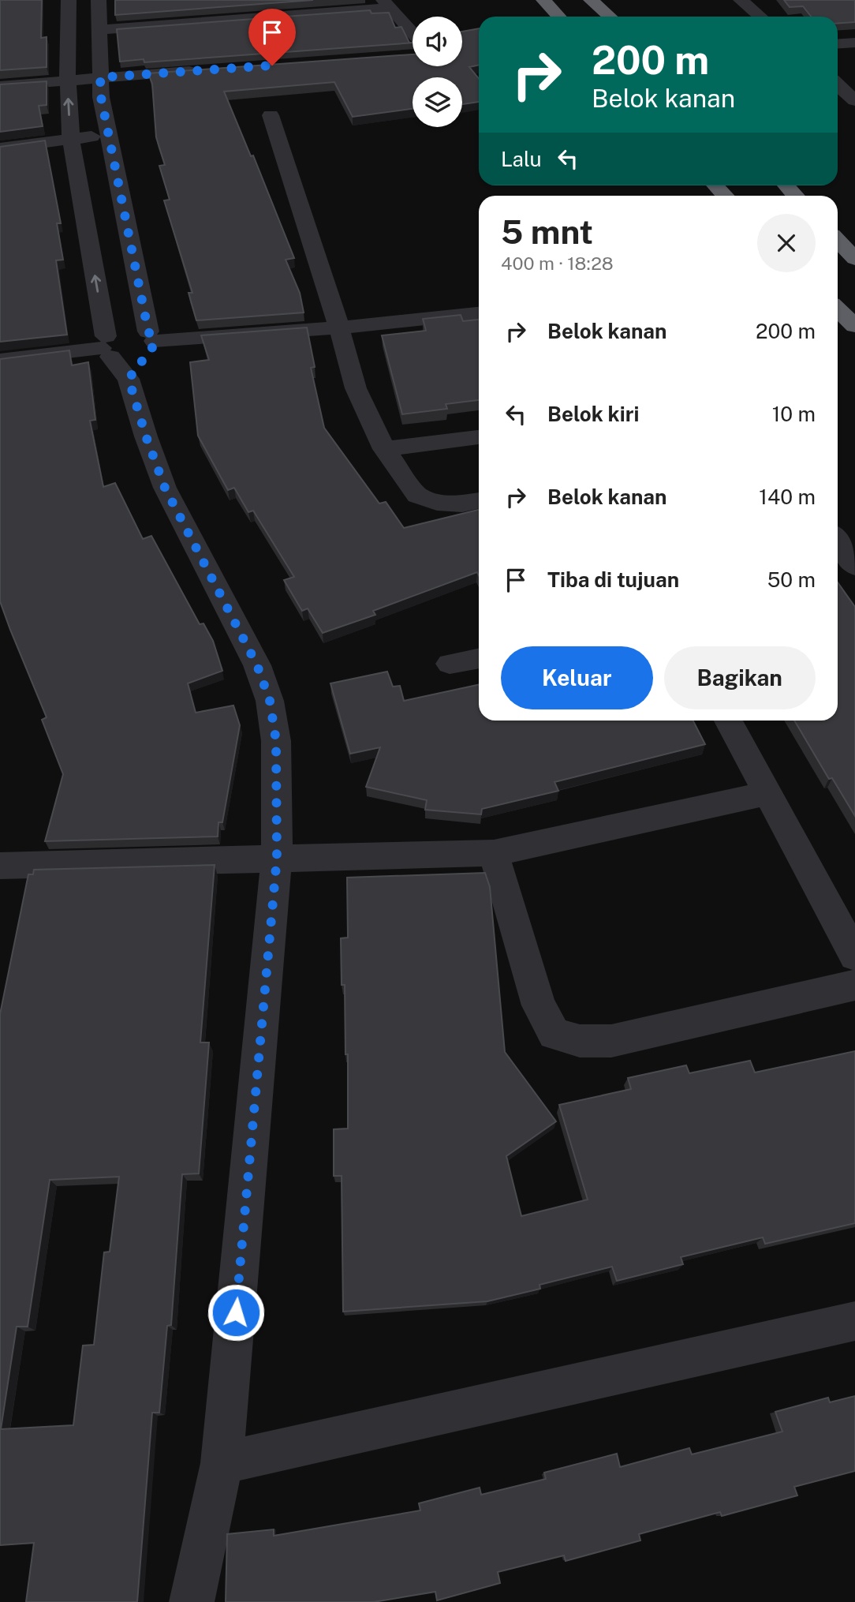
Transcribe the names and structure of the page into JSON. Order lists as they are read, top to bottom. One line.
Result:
{"page":{"turn":["200 m","Belok kanan"],"then":"Lalu","heading":["5 mnt","400 m · 18:28"],"list":[{"name":"Belok kanan","value":"200 m"},{"name":"Belok kiri","value":"10 m"},{"name":"Belok kanan","value":"140 m"},{"name":"Tiba di tujuan","value":"50 m"}],"buttons":["Keluar","Bagikan"]}}
